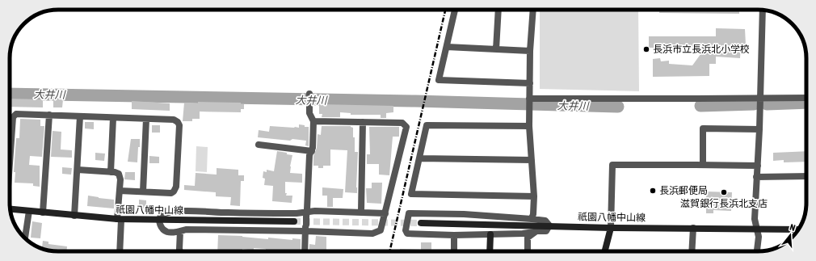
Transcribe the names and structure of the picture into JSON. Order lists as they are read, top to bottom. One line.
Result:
{"streets":{"main road":["祇園八幡中山線"]},"water":["大井川"],"places":["長浜市立長浜北小学校","長浜郵便局","滋賀銀行長浜北支店"],"north":"top"}
